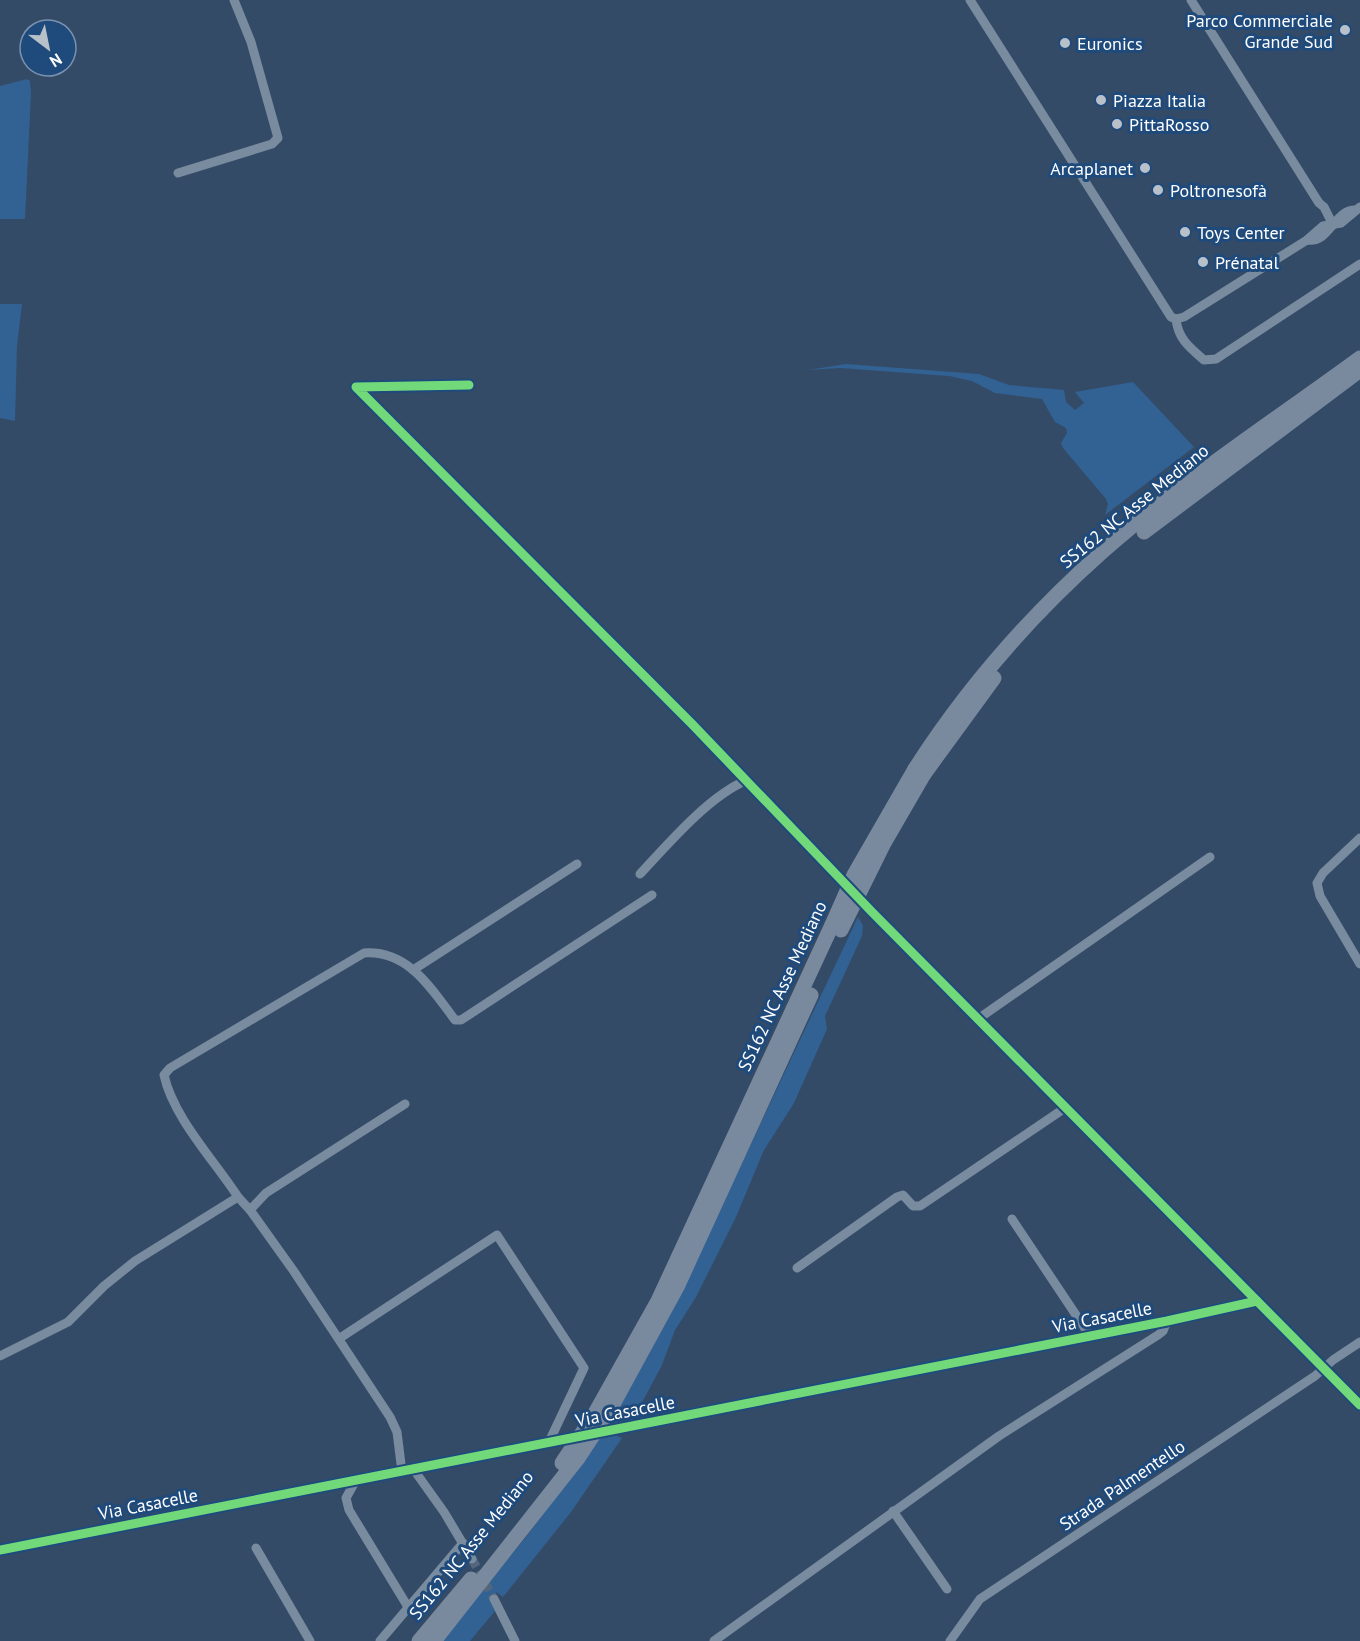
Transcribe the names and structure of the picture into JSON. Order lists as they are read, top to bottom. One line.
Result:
{"streets":{"highway":["SS162 NC Asse Mediano"],"street":["Via Casacelle","Strada Palmentello"]},"places":["Parco Commerciale Grande Sud","Euronics","Piazza Italia","PittaRosso","Arcaplanet","Poltronesofà","Toys Center","Prénatal"],"north":"bottom right"}
